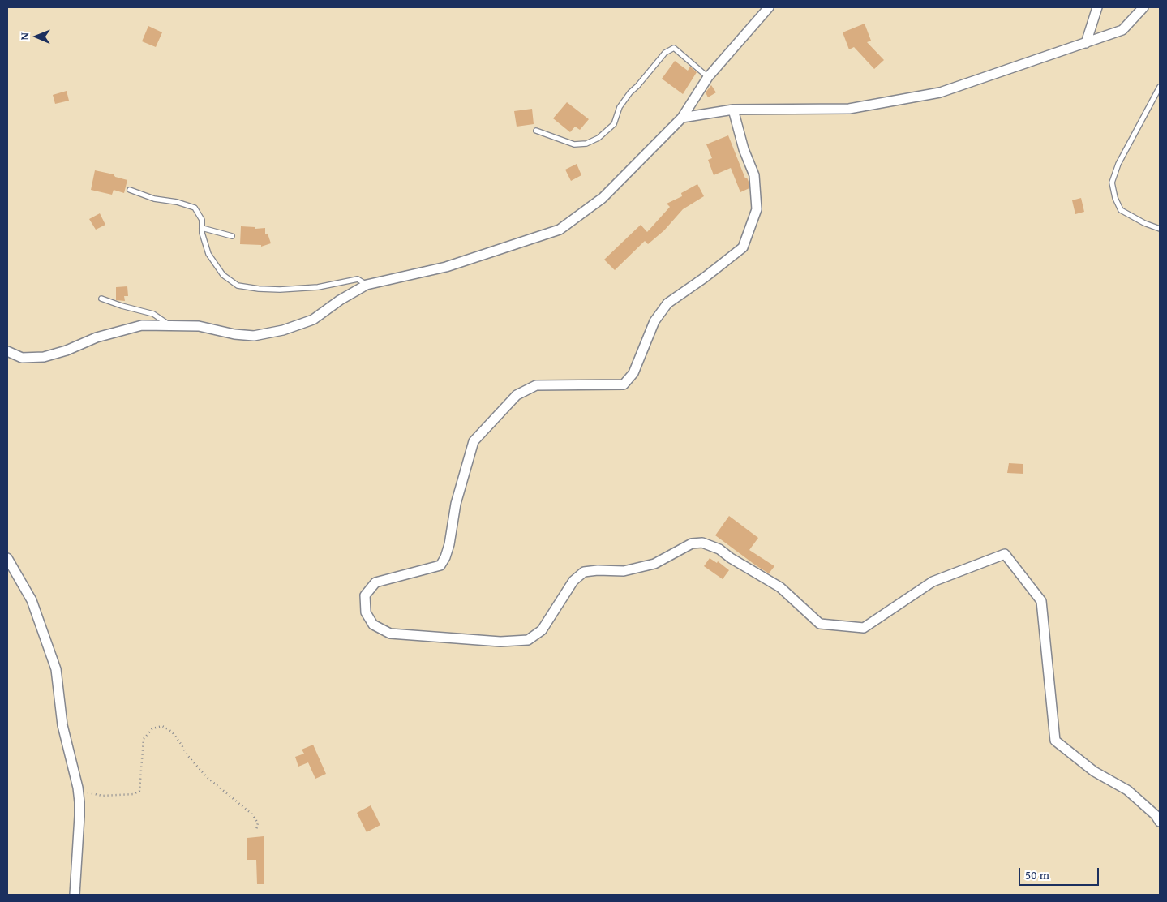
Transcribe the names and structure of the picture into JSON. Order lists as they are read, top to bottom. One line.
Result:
{"scale_bar":"50 m","north":"left"}
